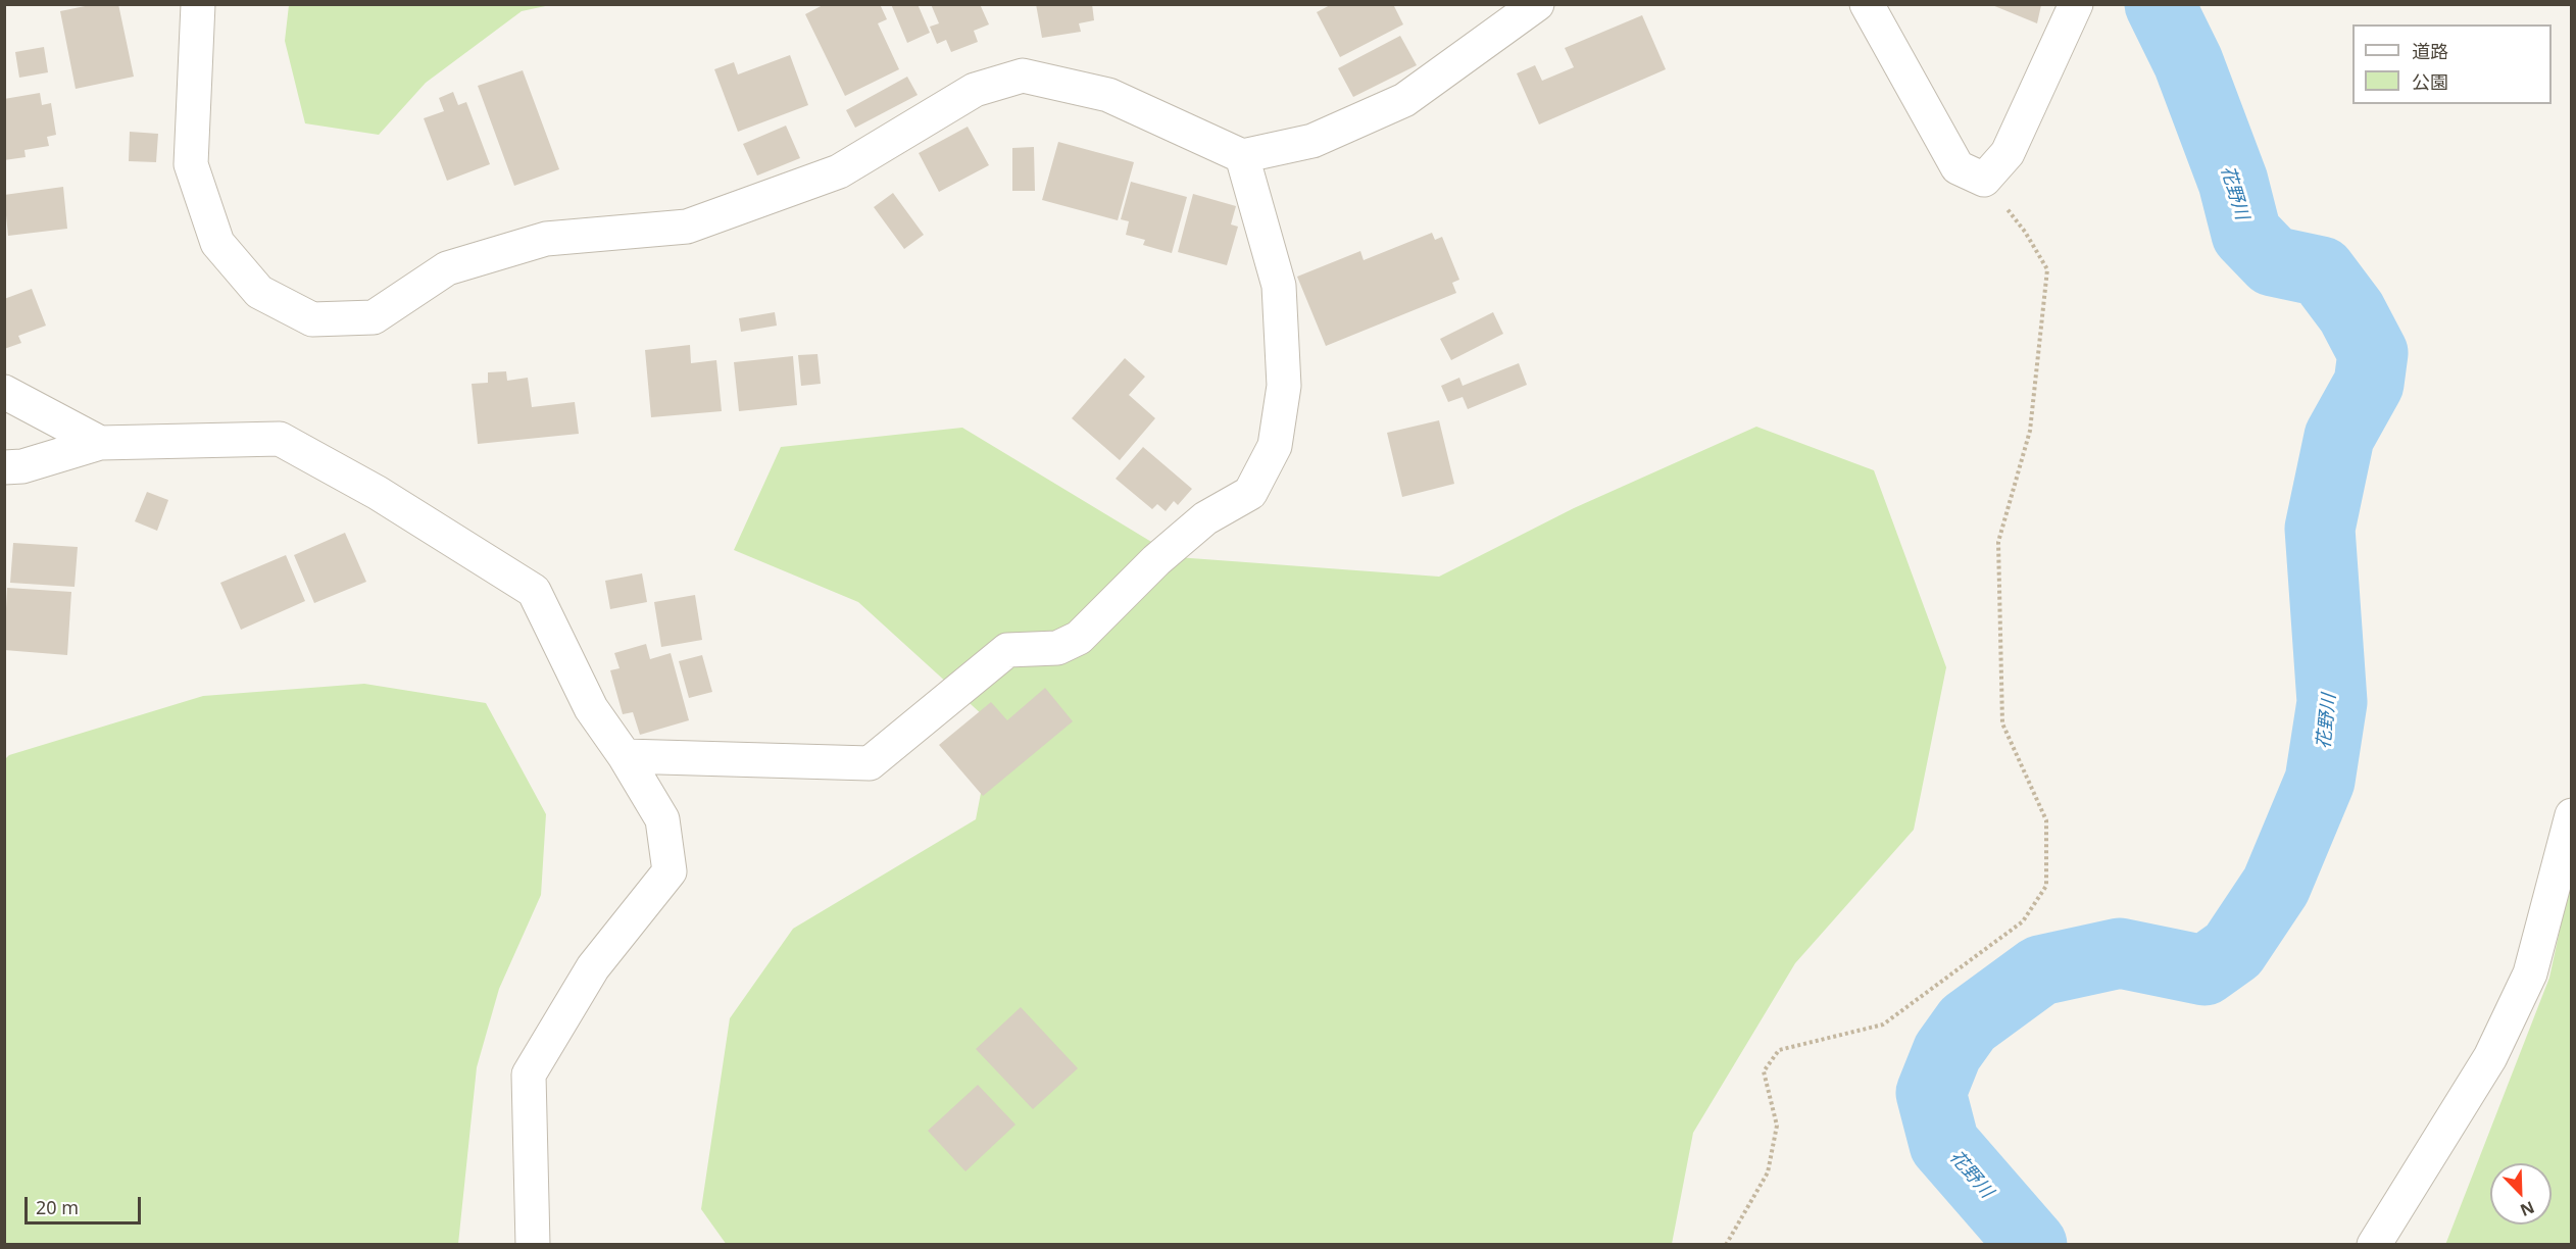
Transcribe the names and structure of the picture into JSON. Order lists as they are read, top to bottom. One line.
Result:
{"water":["花野川"],"legend":["道路","公園"],"scale_bar":"20 m","north":"bottom right"}
